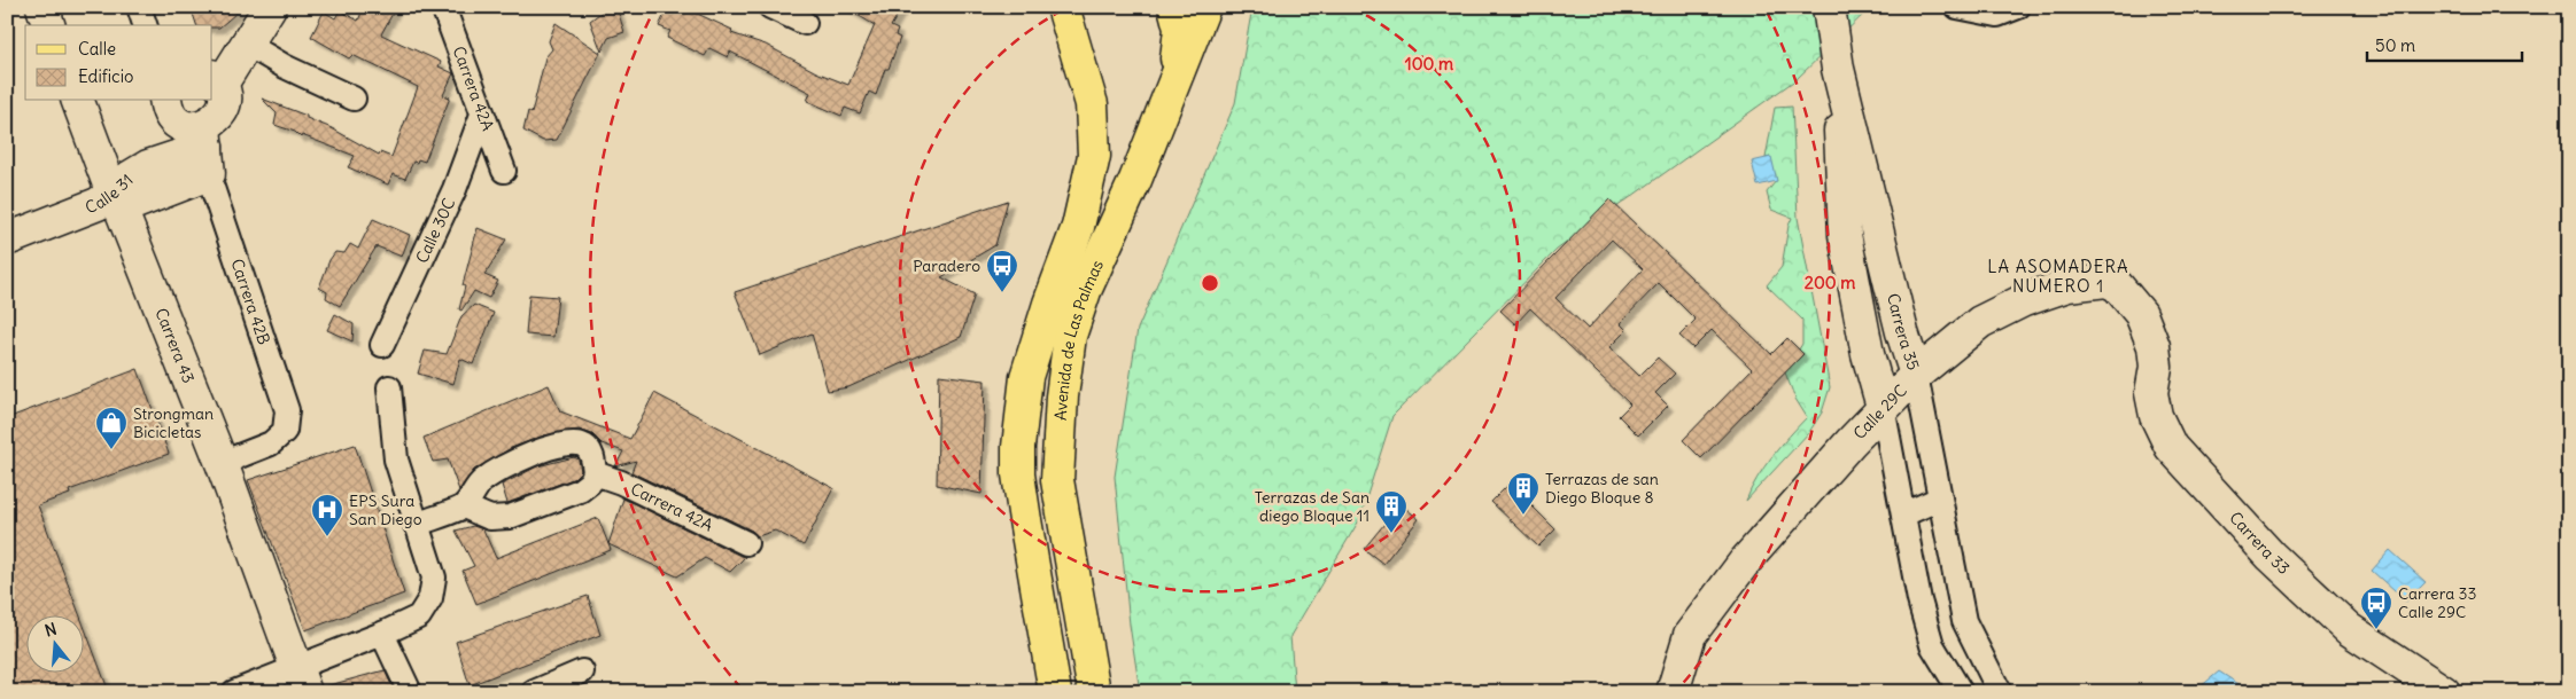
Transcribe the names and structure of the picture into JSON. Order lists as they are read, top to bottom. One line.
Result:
{"streets":{"main road":["Avenida de Las Palmas"],"street":["Carrera 42A","Calle 31","Calle 30C","Carrera 42B","Carrera 35","Carrera 43","Calle 29C","Carrera 33"]},"crossings":[["Carrera 42A","Calle 30C"],["Calle 31","Carrera 42B"],["Calle 31","Carrera 43"],["Carrera 42B","Carrera 43"],["Carrera 35","Calle 29C"],["Calle 29C","Carrera 33"]],"districts":["LA ASOMADERA NUMERO 1"],"places":{"bus stop":["Paradero","Carrera 33 Calle 29C"],"shop":["Strongman Bicicletas"],"building":["Terrazas de san Diego Bloque 8","Terrazas de San diego Bloque 11"],"hospital":["EPS Sura San Diego"]},"legend":["Calle","Edificio"],"scale_bar":"50 m","north":"top","rings":["100 m","200 m"]}
